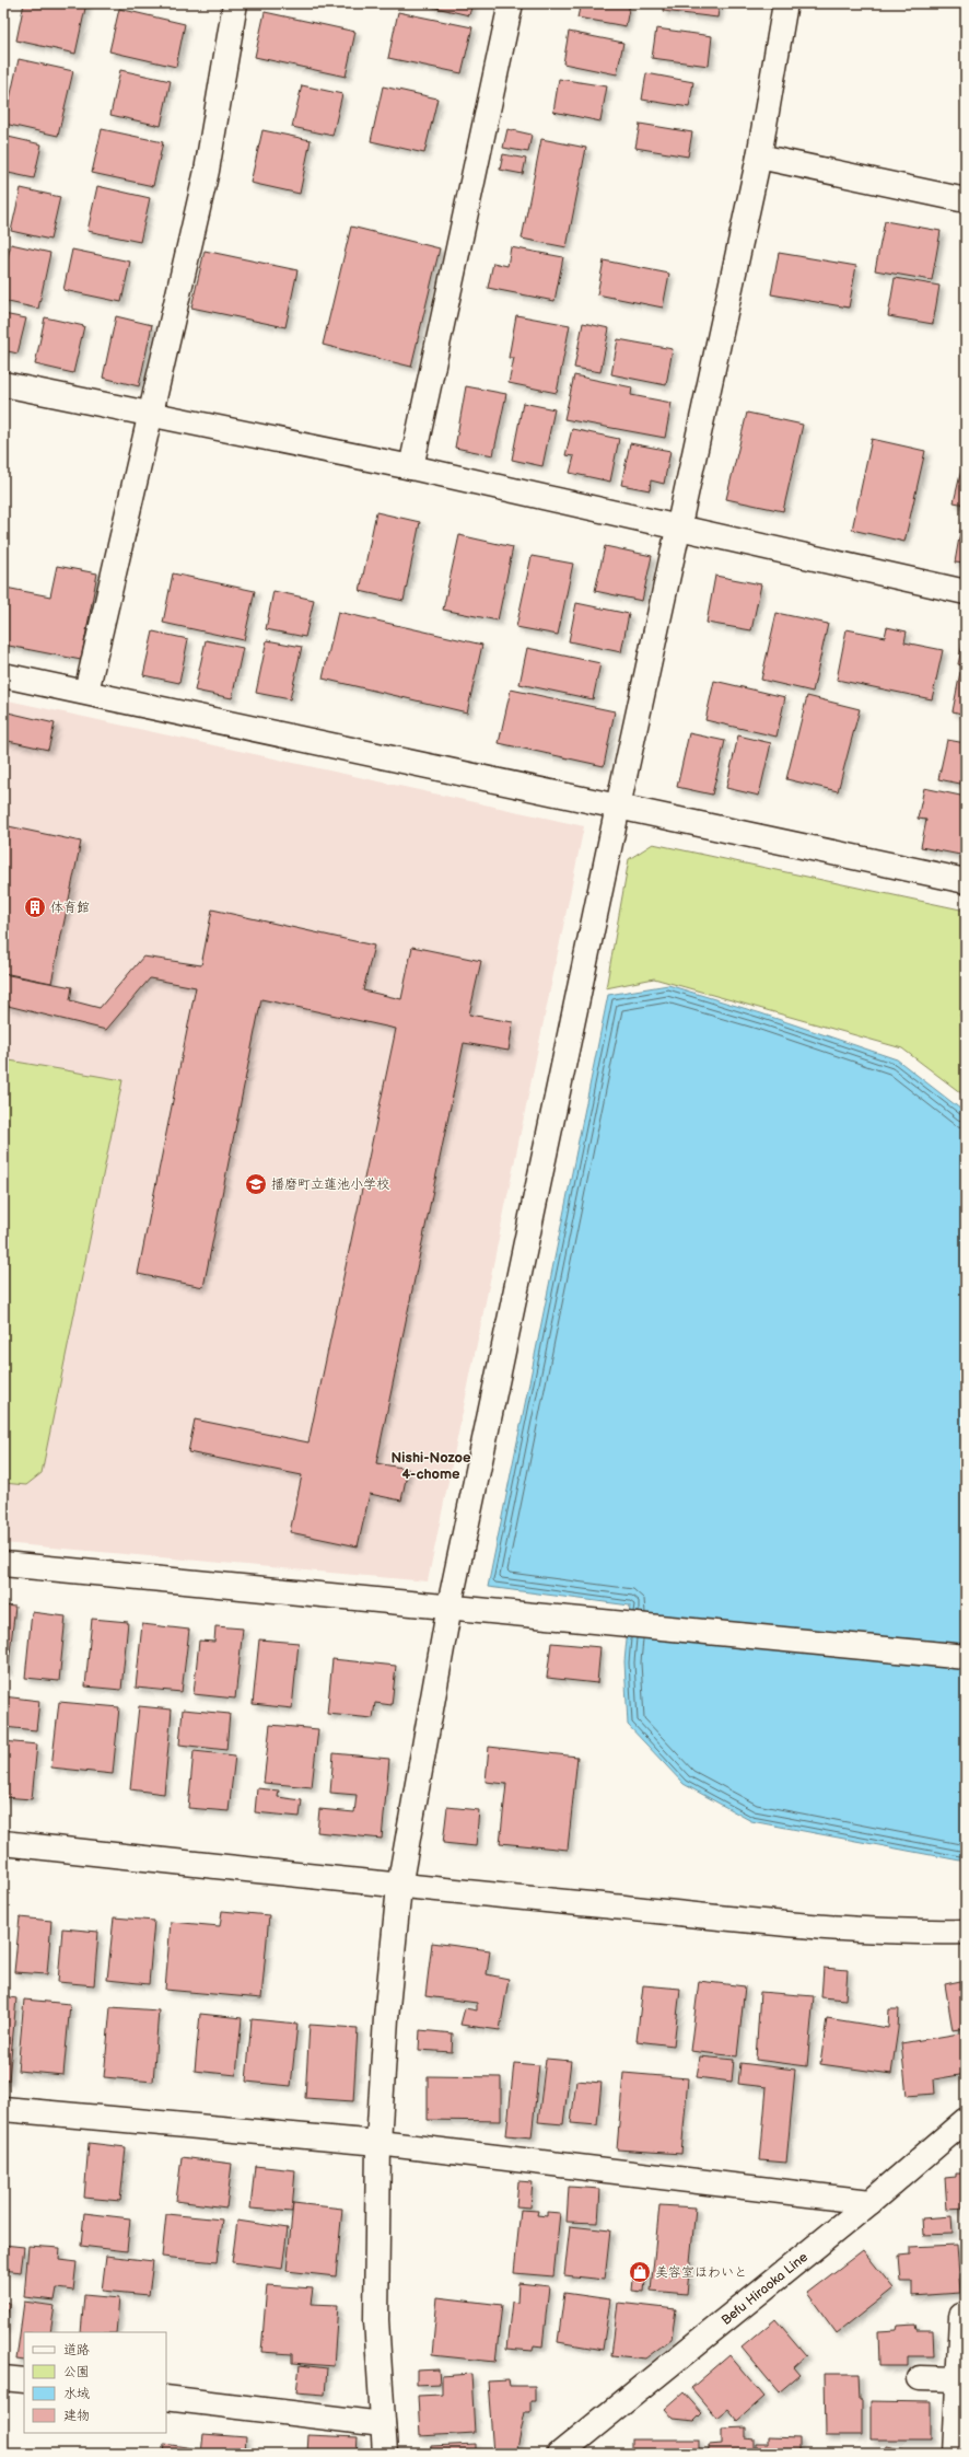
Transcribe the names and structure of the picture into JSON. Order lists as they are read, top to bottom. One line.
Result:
{"streets":{"street":["Befu Hiraoka Line"]},"districts":["Nishi-Nozoe 4-chome"],"places":{"building":["体育館"],"school or university":["播磨町立蓮池小学校"],"shop":["美容室ほわいと"]},"legend":["道路","公園","水域","建物"]}
